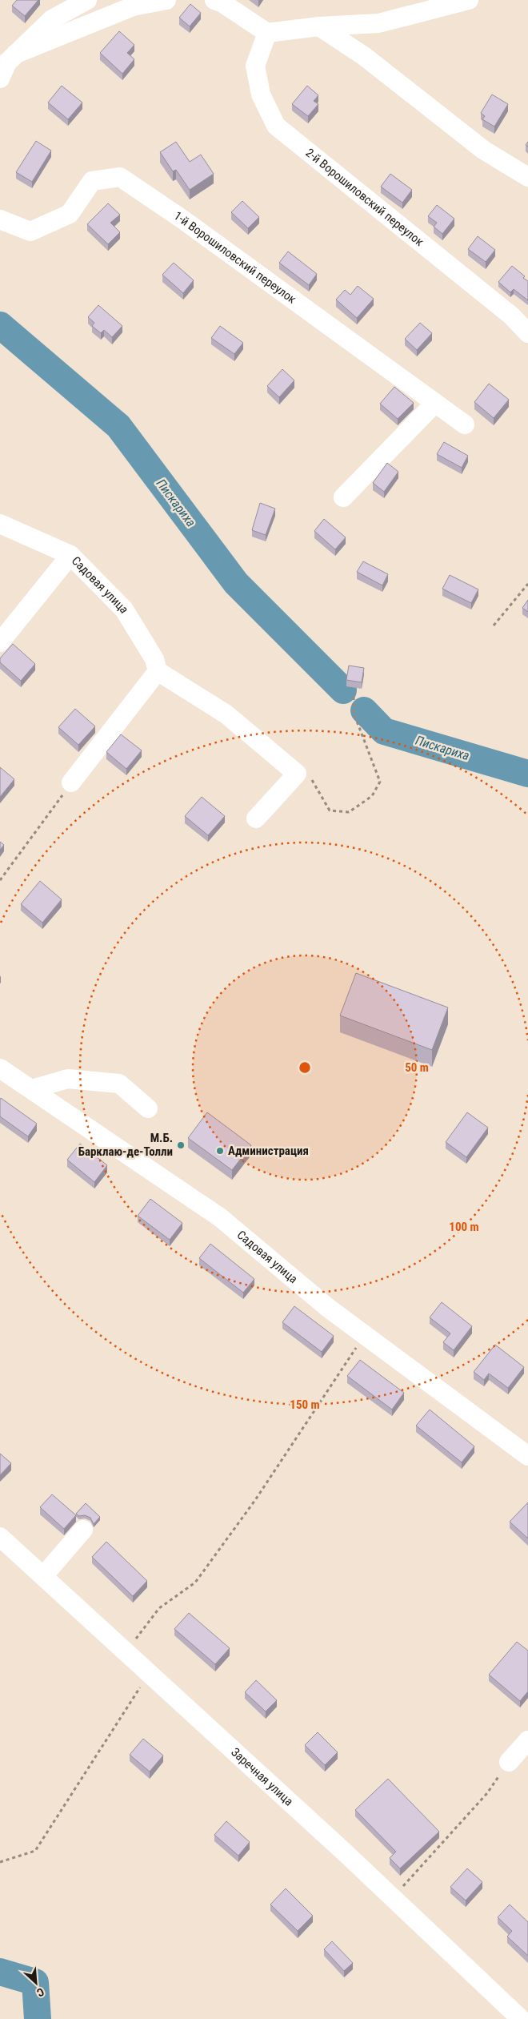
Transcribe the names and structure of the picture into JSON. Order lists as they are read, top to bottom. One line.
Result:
{"streets":{"street":["2-й Ворошиловский переулок","1-й Ворошиловский переулок","Садовая улица","Заречная улица"]},"water":["Пискариха"],"places":["М.Б. Барклаю-де-Толли","Администрация"],"north":"bottom right","rings":["50 m","100 m","150 m"]}
